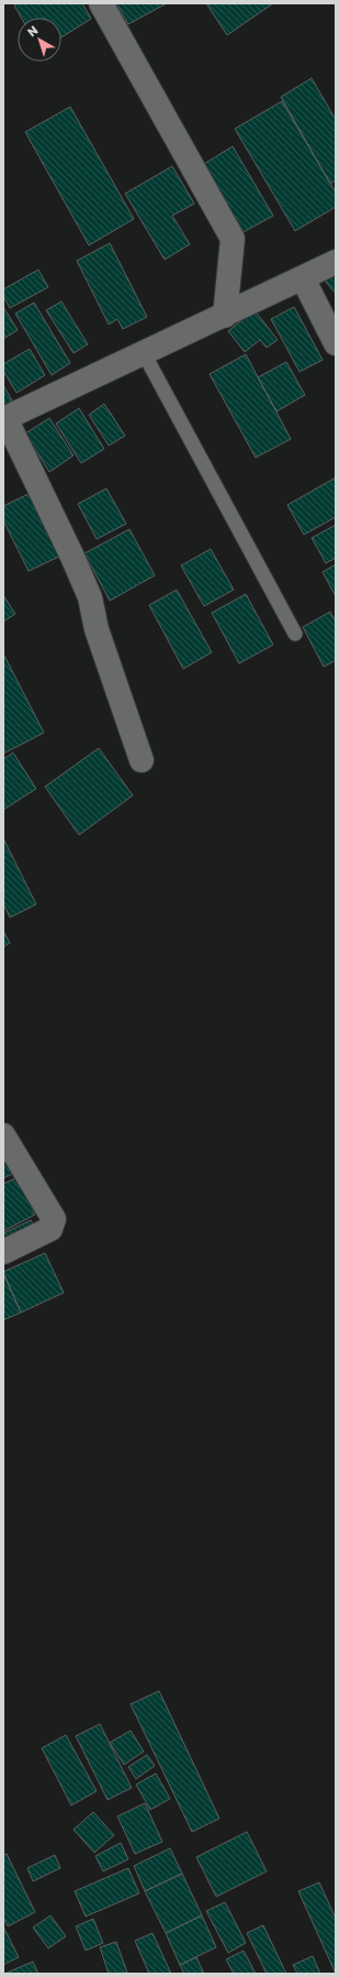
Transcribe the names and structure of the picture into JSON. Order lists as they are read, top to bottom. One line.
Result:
{"north":"top left"}
